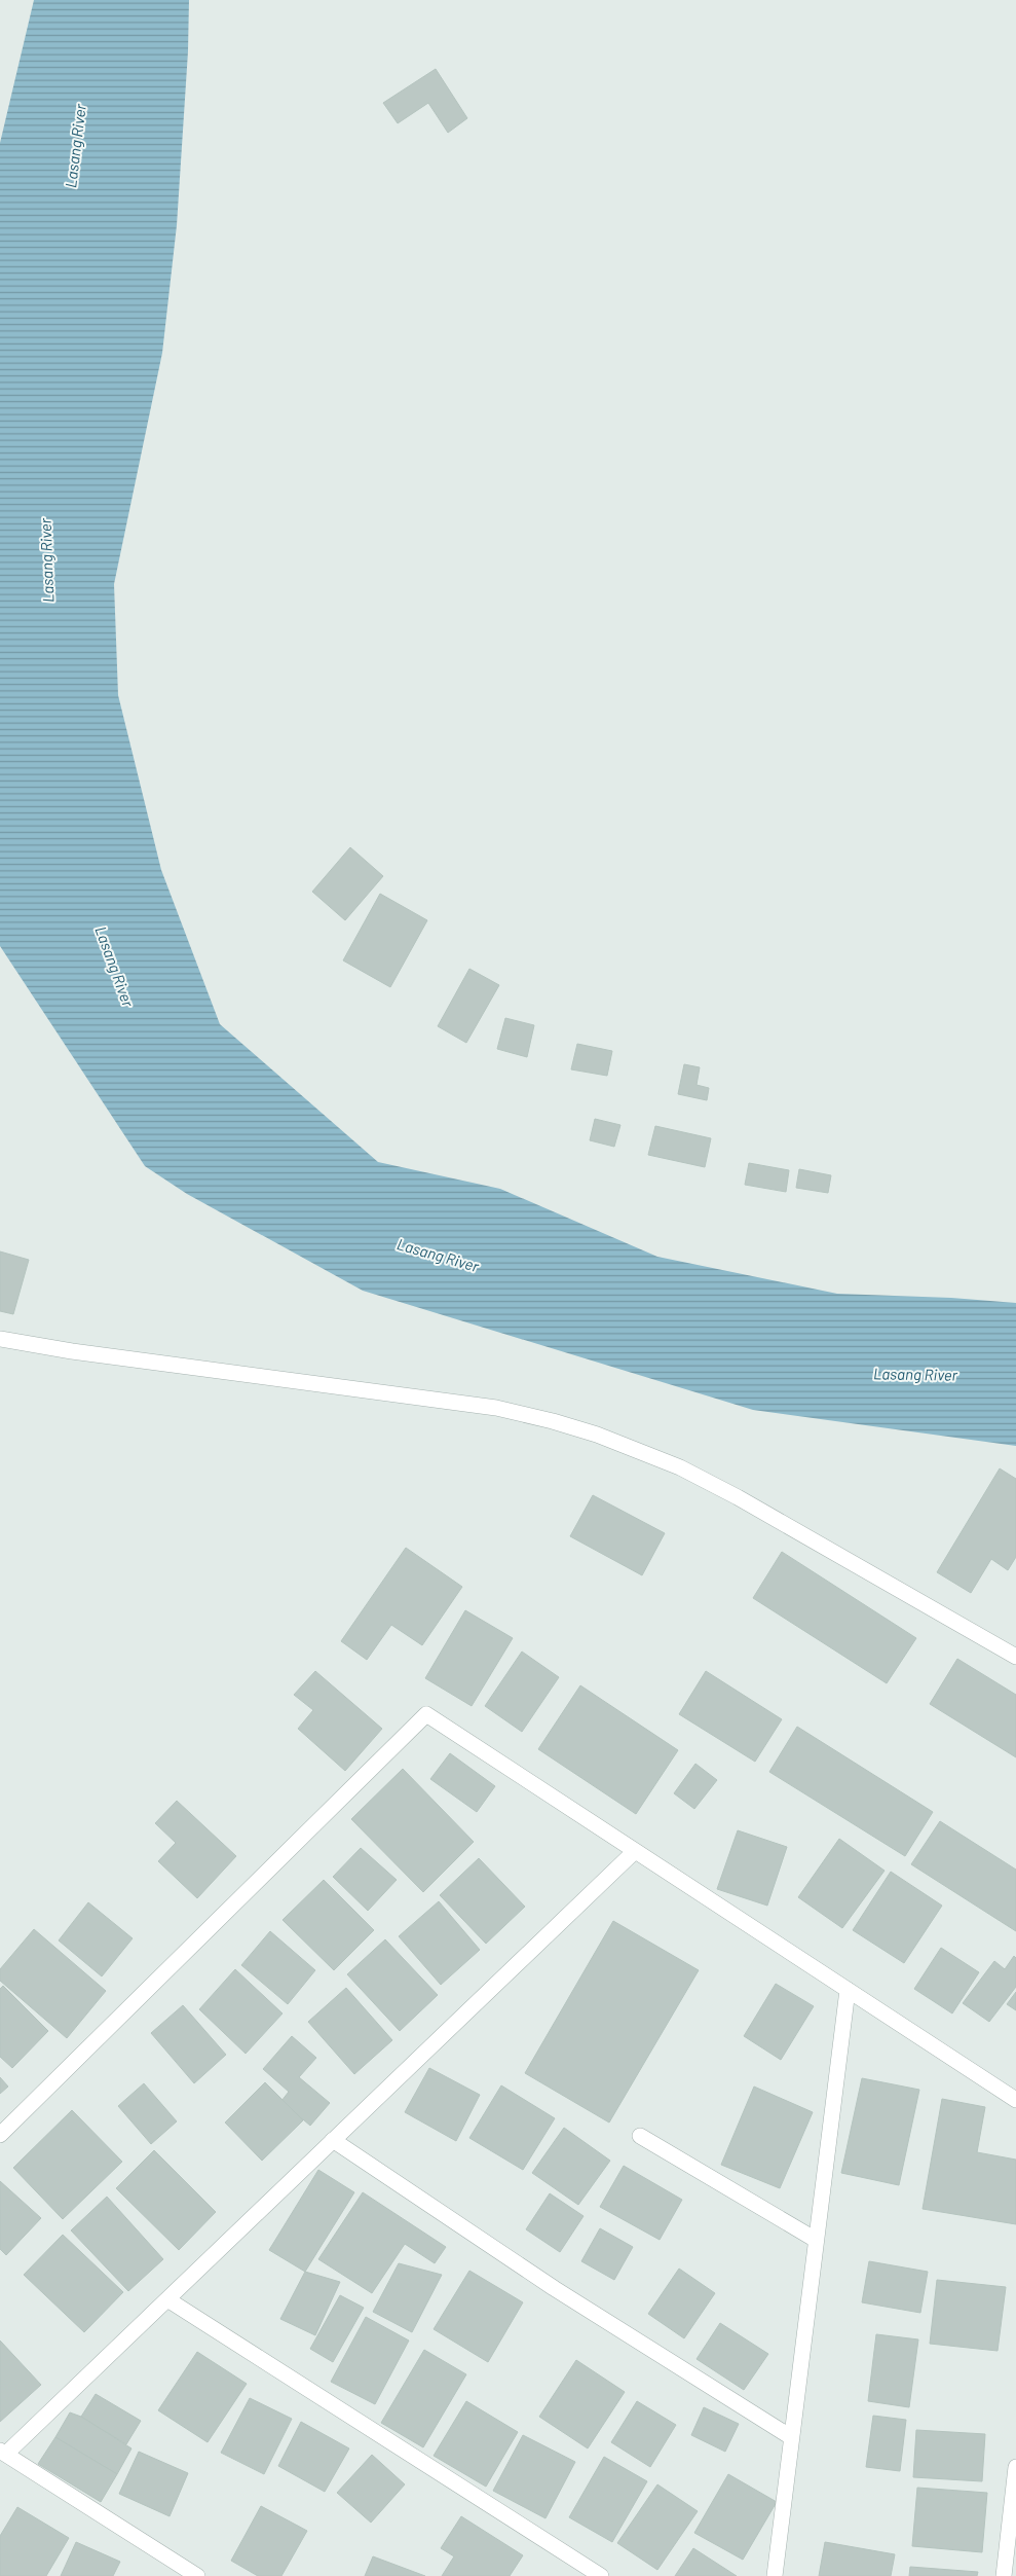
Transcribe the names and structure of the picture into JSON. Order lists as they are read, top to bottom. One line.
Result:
{"water":["Lasang River"]}
